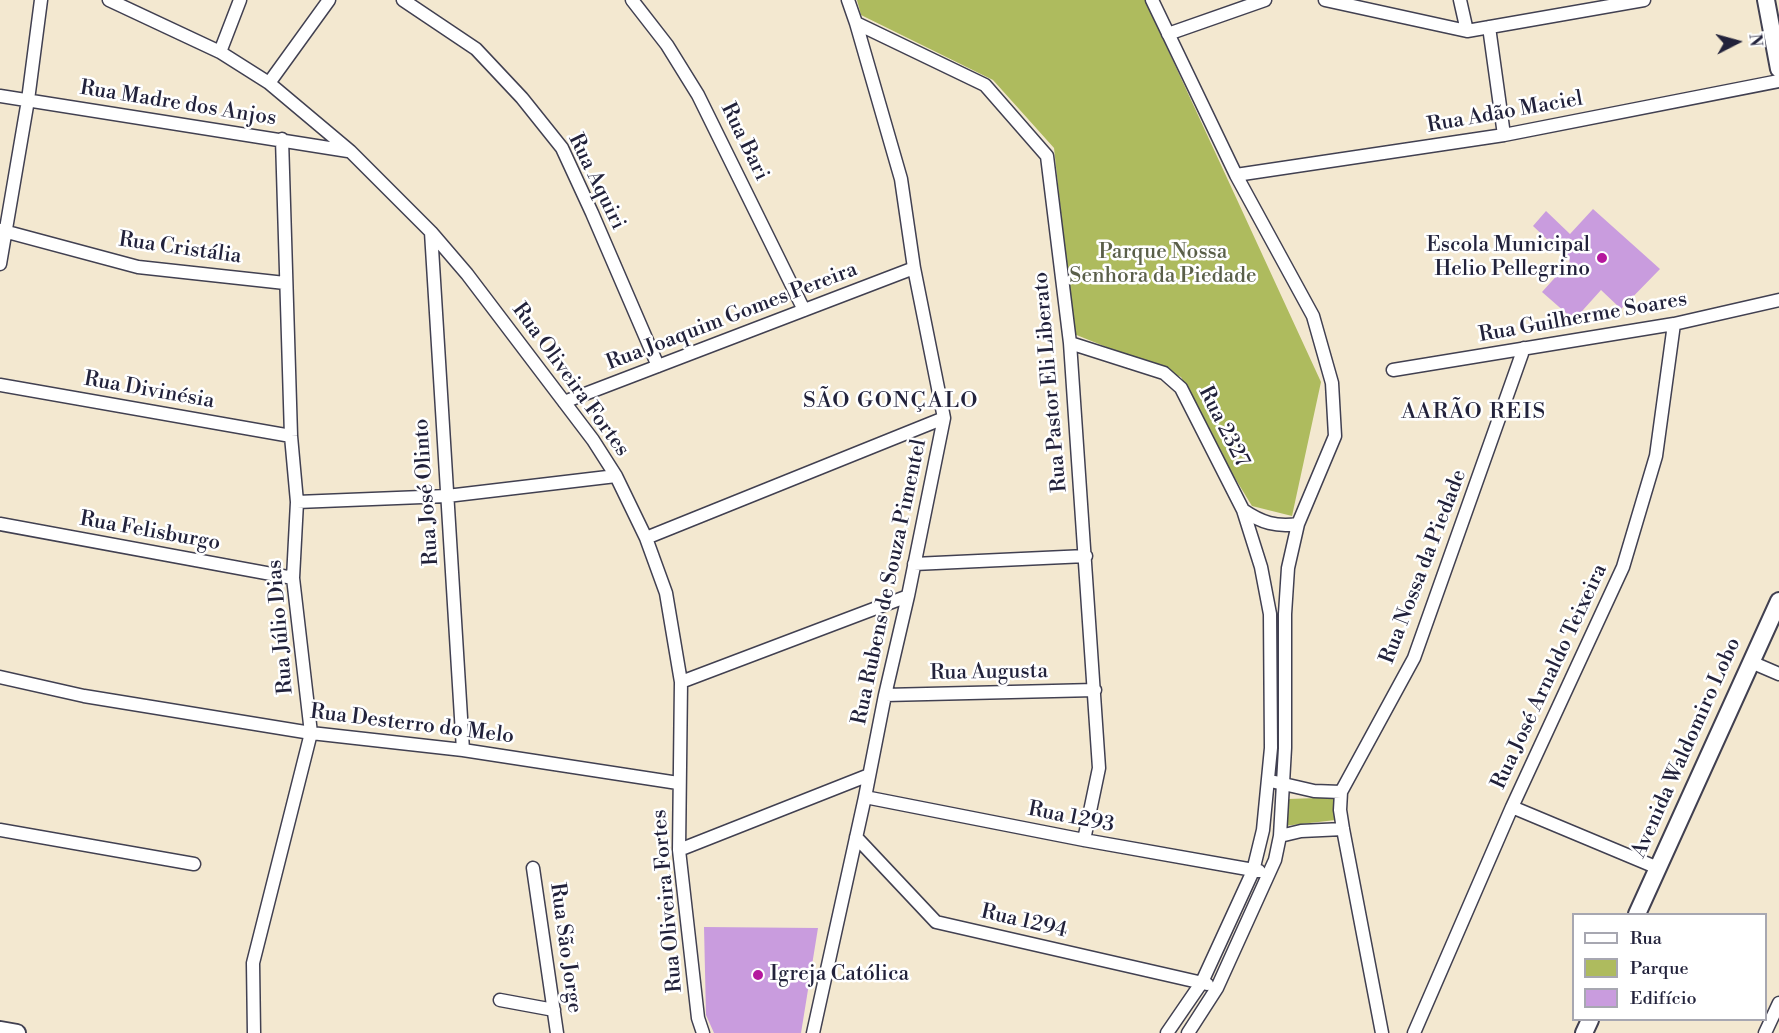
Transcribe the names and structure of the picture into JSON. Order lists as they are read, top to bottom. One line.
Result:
{"streets":{"main road":["Avenida Waldomiro Lobo"],"street":["Rua Madre dos Anjos","Rua Adão Maciel","Rua Bari","Rua Aquiri","Rua Cristália","Rua Joaquim Gomes Pereira","Rua Guilherme Soares","Rua Oliveira Fortes","Rua Pastor Eli Liberato","Rua Divinésia","Rua 2327","Rua José Olinto","Rua Felisburgo","Rua Nossa da Piedade","Rua Rubens de Souza Pimentel","Rua Júlio Dias","Rua Augusta","Rua José Arnaldo Teixeira","Rua Desterro do Melo","Rua 1293","Rua 1294","Rua São Jorge"]},"crossings":[["Rua Madre dos Anjos","Rua Oliveira Fortes"],["Rua Madre dos Anjos","Rua Júlio Dias"],["Rua Bari","Rua Joaquim Gomes Pereira"],["Rua Aquiri","Rua Joaquim Gomes Pereira"],["Rua Cristália","Rua Júlio Dias"],["Rua Joaquim Gomes Pereira","Rua Oliveira Fortes"],["Rua Joaquim Gomes Pereira","Rua Rubens de Souza Pimentel"],["Rua Guilherme Soares","Rua Nossa da Piedade"],["Rua Guilherme Soares","Rua José Arnaldo Teixeira"],["Rua Oliveira Fortes","Rua José Olinto"],["Rua Oliveira Fortes","Rua Desterro do Melo"],["Rua Pastor Eli Liberato","Rua 2327"],["Rua Pastor Eli Liberato","Rua Rubens de Souza Pimentel"],["Rua Pastor Eli Liberato","Rua Augusta"],["Rua Pastor Eli Liberato","Rua 1293"],["Rua Divinésia","Rua Júlio Dias"],["Rua 2327","Rua 1293"],["Rua 2327","Rua 1294"],["Rua José Olinto","Rua Desterro do Melo"],["Rua Felisburgo","Rua Júlio Dias"],["Rua Rubens de Souza Pimentel","Rua Augusta"],["Rua Rubens de Souza Pimentel","Rua 1293"],["Rua Rubens de Souza Pimentel","Rua 1294"],["Rua Júlio Dias","Rua Desterro do Melo"]],"districts":["SÃO GONÇALO","AARÃO REIS"],"parks":["Parque Nossa Senhora da Piedade"],"places":["Escola Municipal Helio Pellegrino","Igreja Católica"],"legend":["Rua","Parque","Edifício"],"north":"right"}
